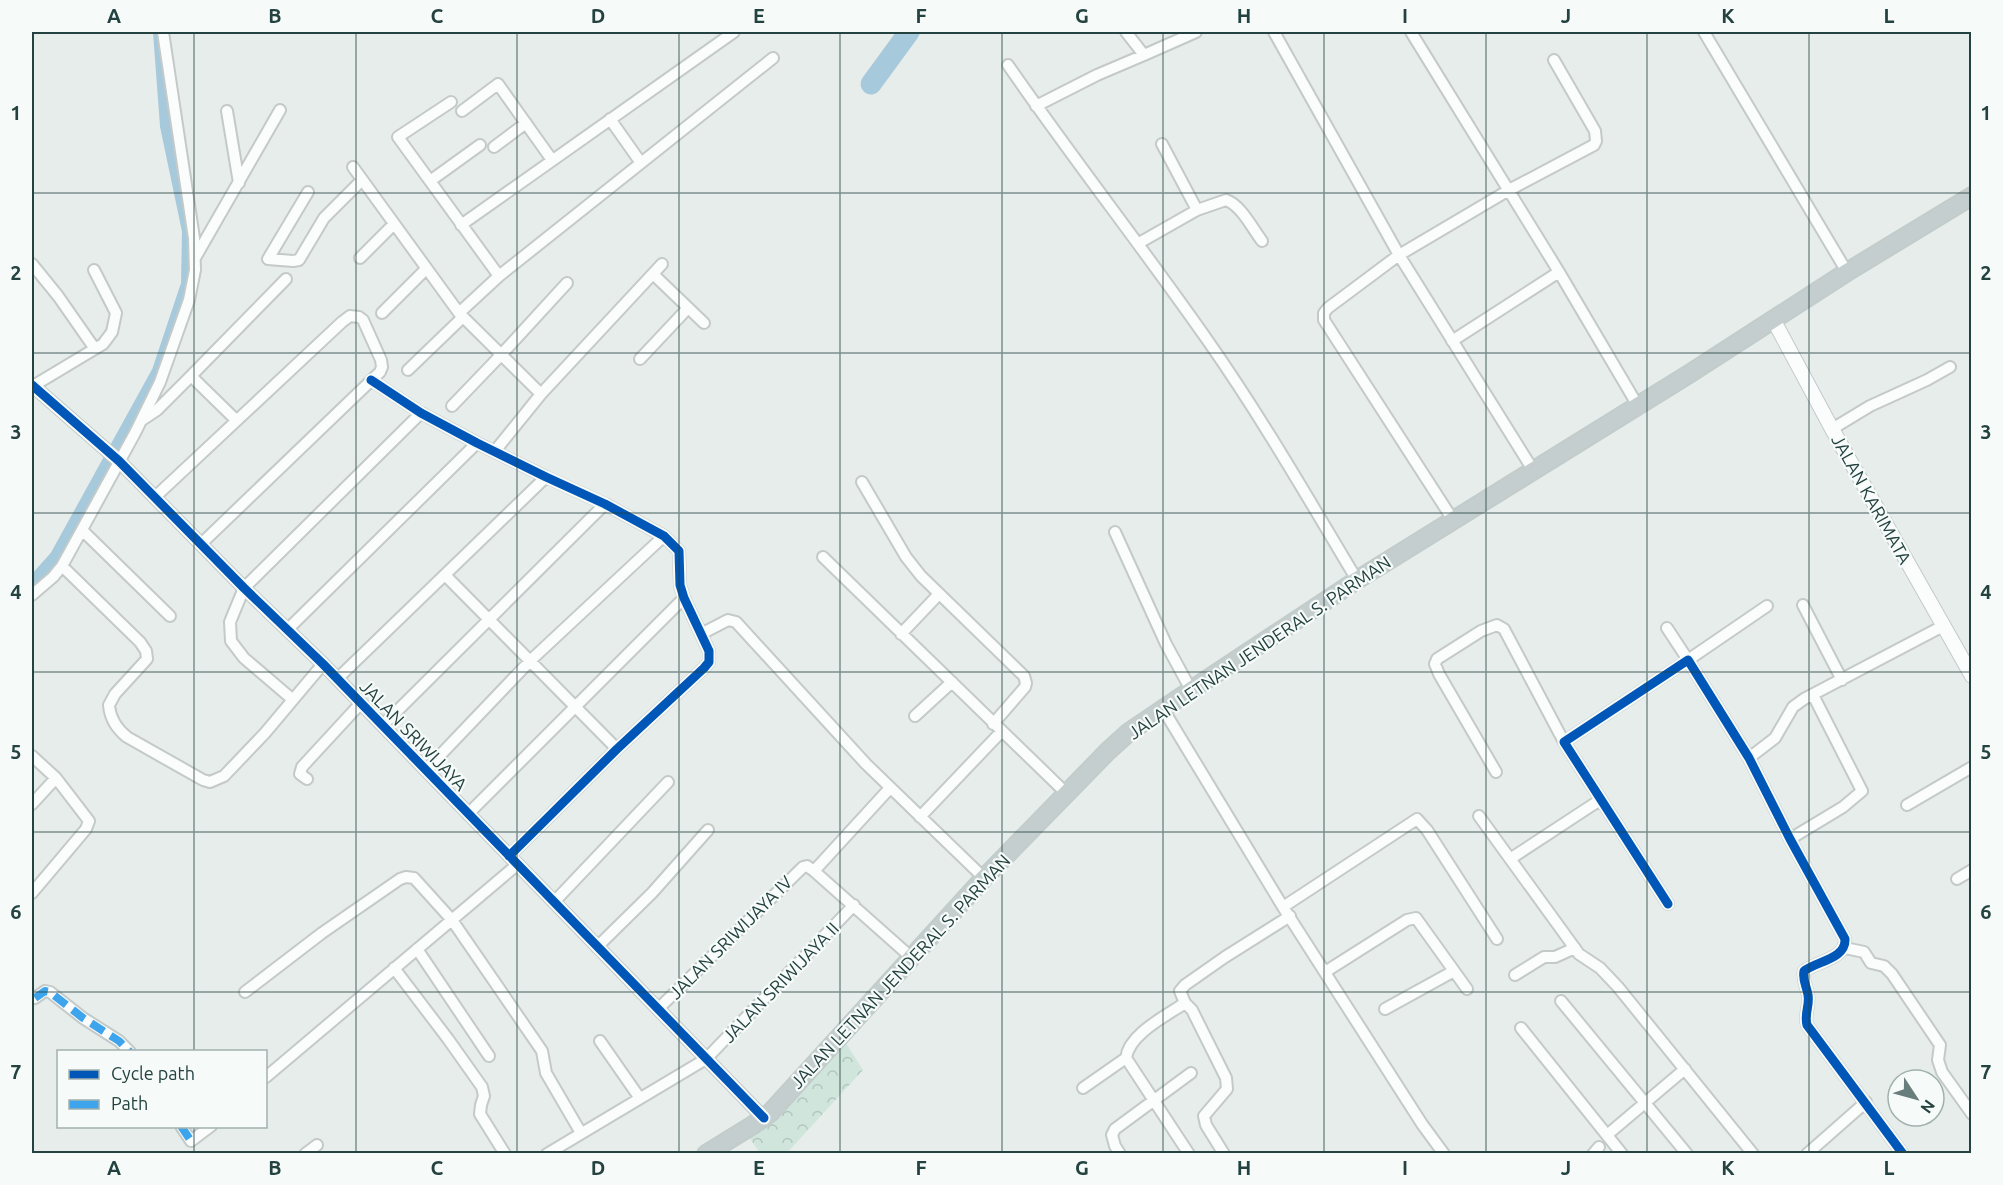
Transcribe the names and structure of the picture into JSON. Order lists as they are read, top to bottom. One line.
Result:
{"streets":{"highway":["JALAN LETNAN JENDERAL S. PARMAN"],"main road":["JALAN KARIMATA"],"street":["JALAN SRIWIJAYA","JALAN SRIWIJAYA IV","JALAN SRIWIJAYA II"]},"crossings":[["JALAN KARIMATA","JALAN LETNAN JENDERAL S. PARMAN"],["JALAN LETNAN JENDERAL S. PARMAN","JALAN SRIWIJAYA"],["JALAN SRIWIJAYA","JALAN SRIWIJAYA IV"],["JALAN SRIWIJAYA","JALAN SRIWIJAYA II"]],"legend":["Cycle path","Path"],"north":"bottom right","grid":{"columns":["A","B","C","D","E","F","G","H","I","J","K","L"],"rows":["1","2","3","4","5","6","7"]}}
